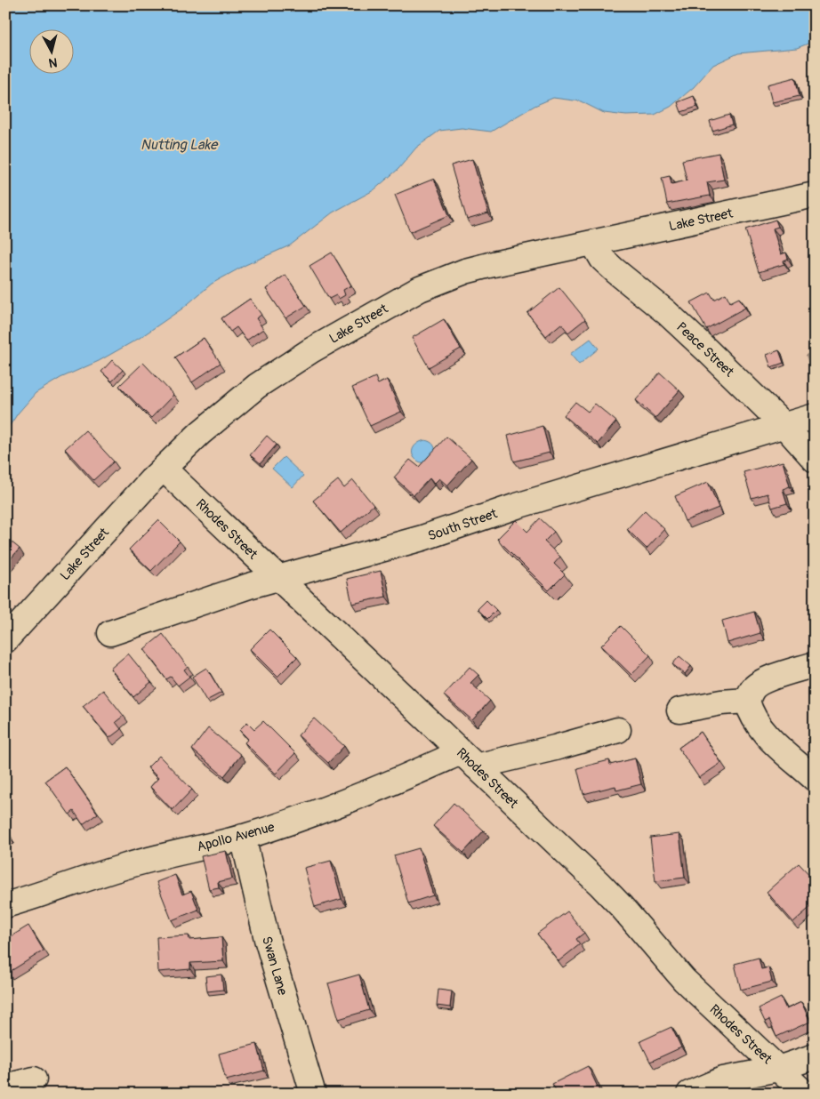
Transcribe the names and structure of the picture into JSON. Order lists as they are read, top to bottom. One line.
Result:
{"streets":{"street":["Lake Street","Peace Street","South Street","Rhodes Street","Apollo Avenue","Swan Lane"]},"crossings":[["Lake Street","Peace Street"],["Lake Street","Rhodes Street"],["Peace Street","South Street"],["South Street","Rhodes Street"],["Rhodes Street","Apollo Avenue"],["Apollo Avenue","Swan Lane"]],"water":["Nutting Lake"],"north":"bottom"}
